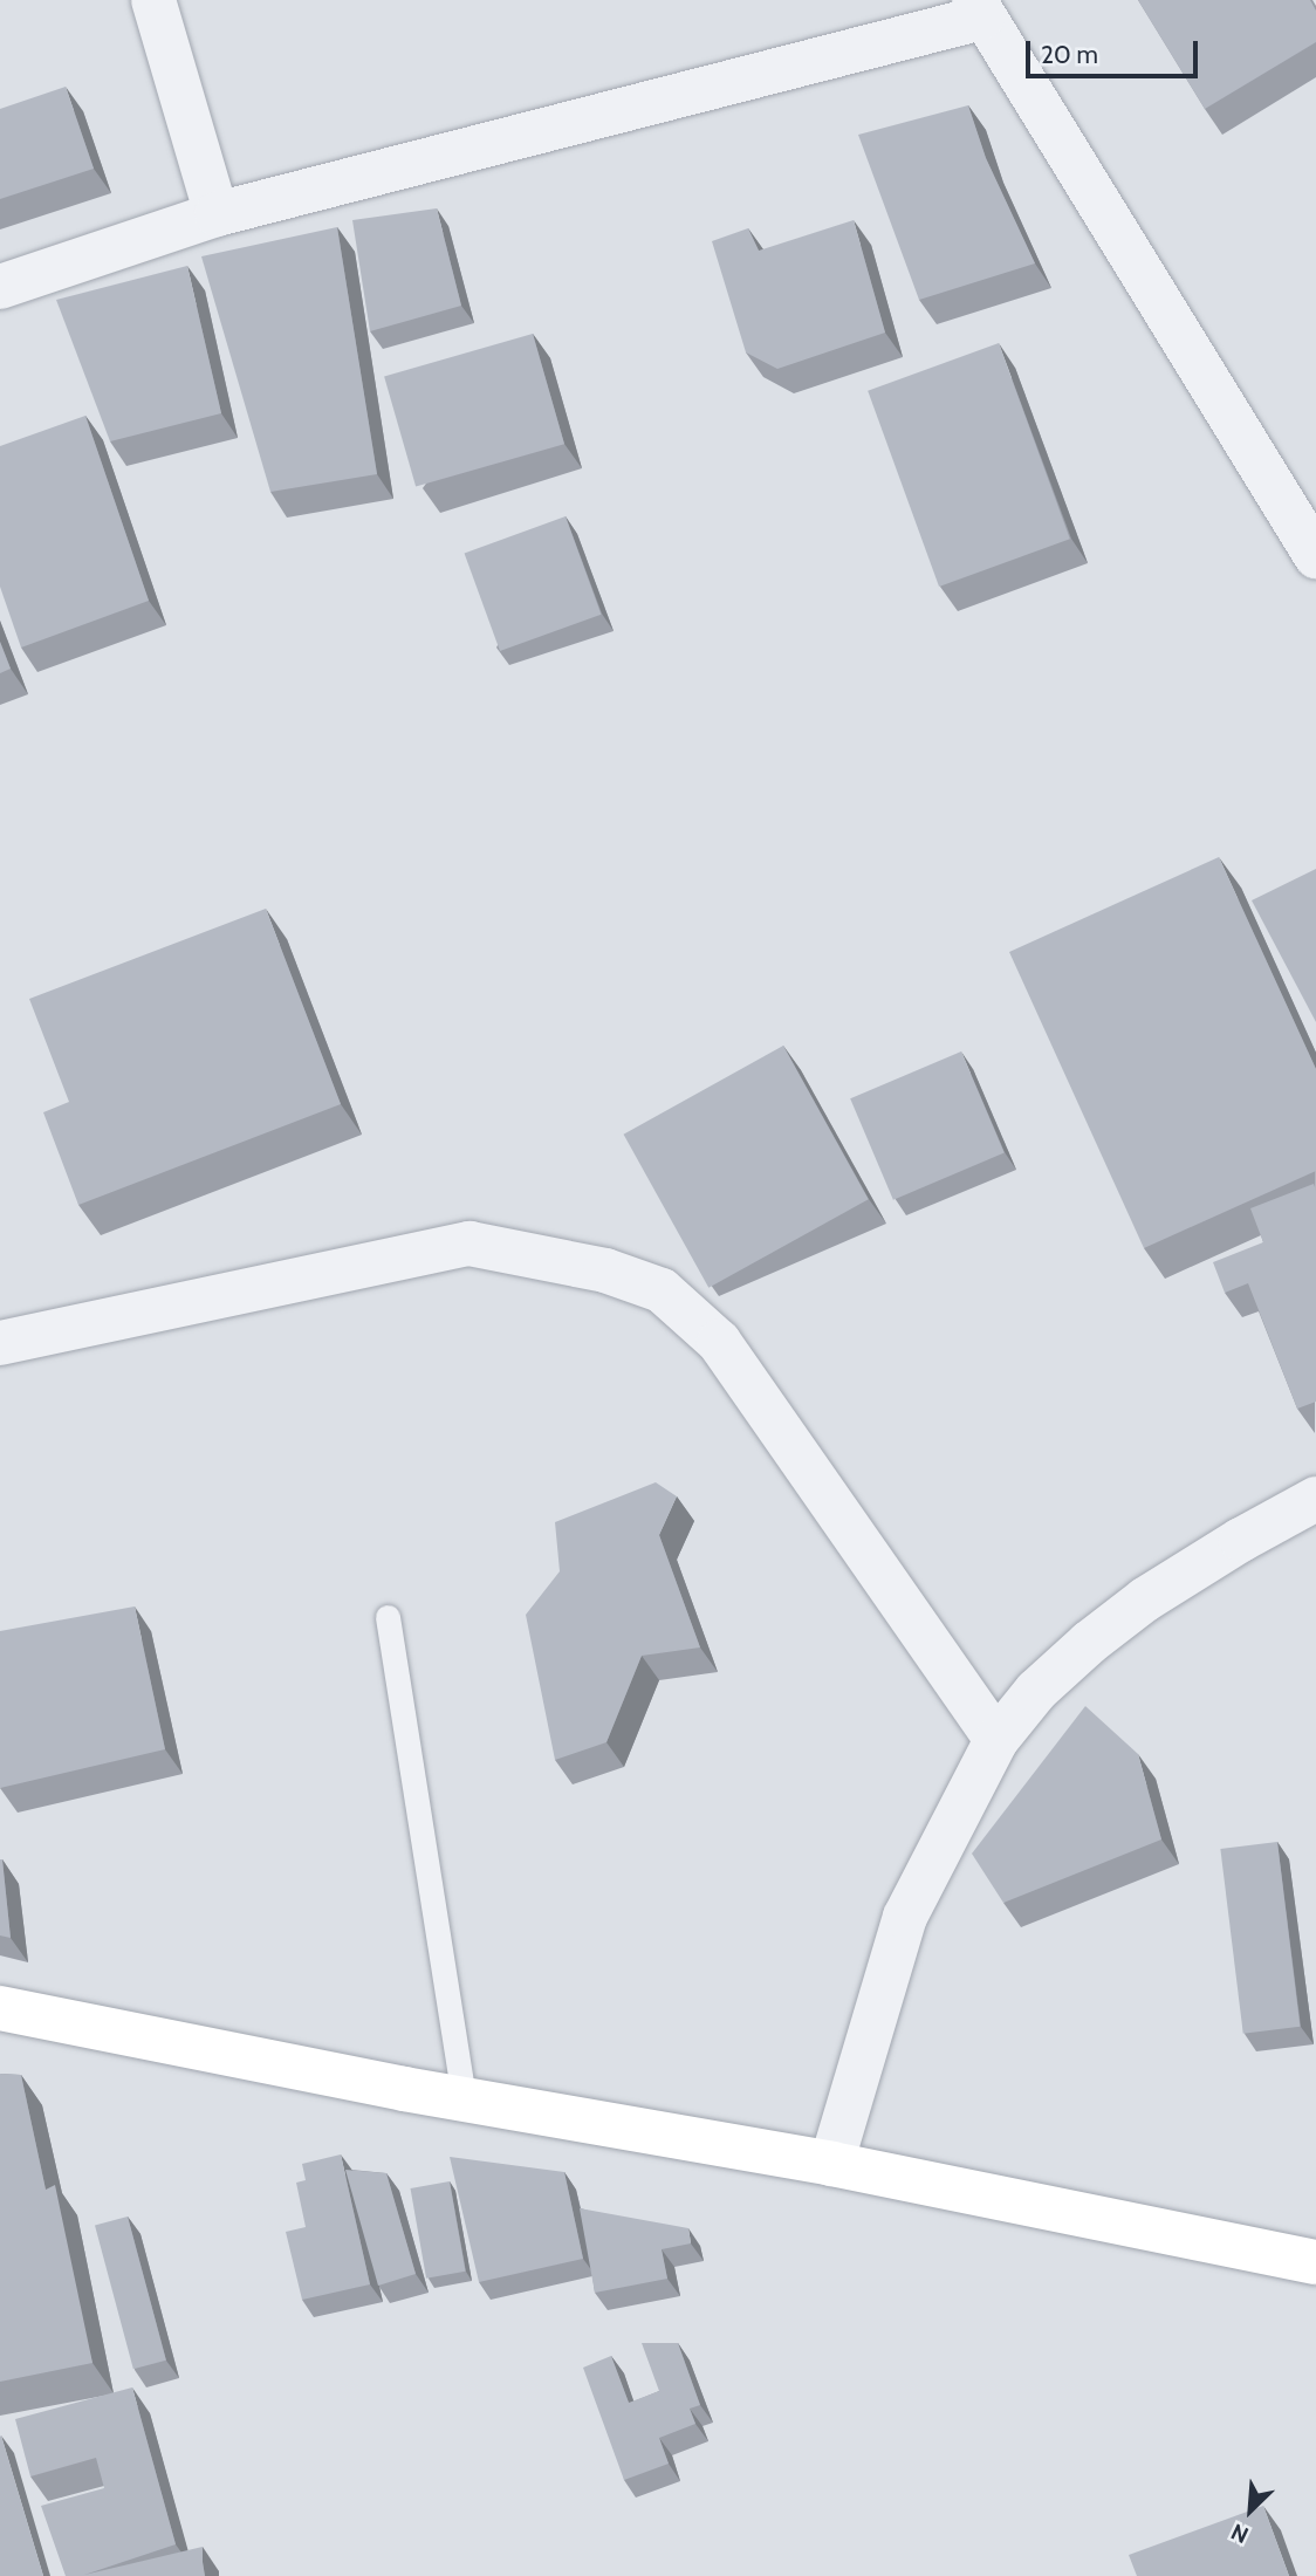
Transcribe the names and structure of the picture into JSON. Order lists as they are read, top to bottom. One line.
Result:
{"scale_bar":"20 m","north":"bottom left"}
